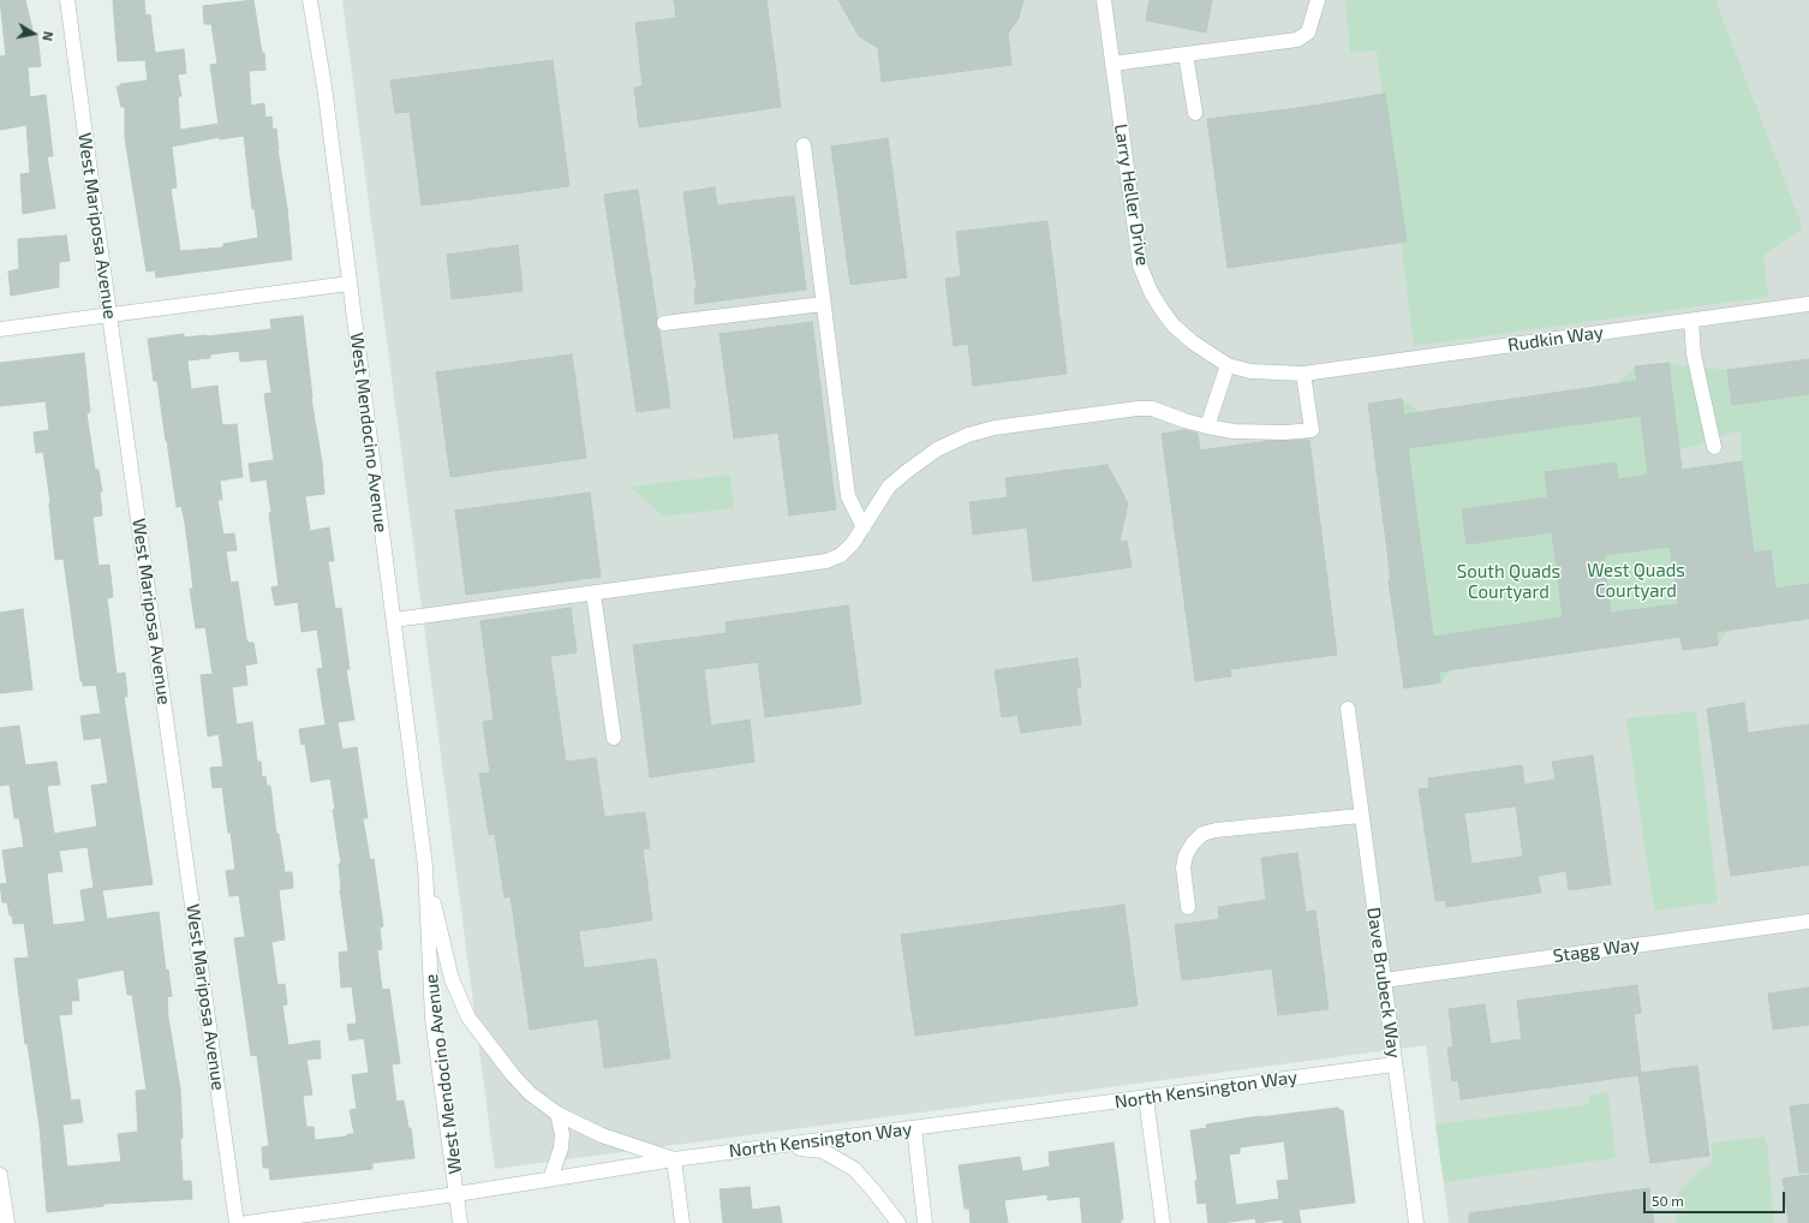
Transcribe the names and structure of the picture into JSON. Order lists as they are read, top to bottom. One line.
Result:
{"streets":{"street":["Larry Heller Drive","West Mariposa Avenue","Rudkin Way","West Mendocino Avenue","Stagg Way","Dave Brubeck Way","North Kensington Way"]},"crossings":[["Larry Heller Drive","Rudkin Way"],["West Mendocino Avenue","North Kensington Way"],["Stagg Way","Dave Brubeck Way"],["Dave Brubeck Way","North Kensington Way"]],"parks":["West Quads Courtyard","South Quads Courtyard"],"scale_bar":"50 m","north":"right"}
